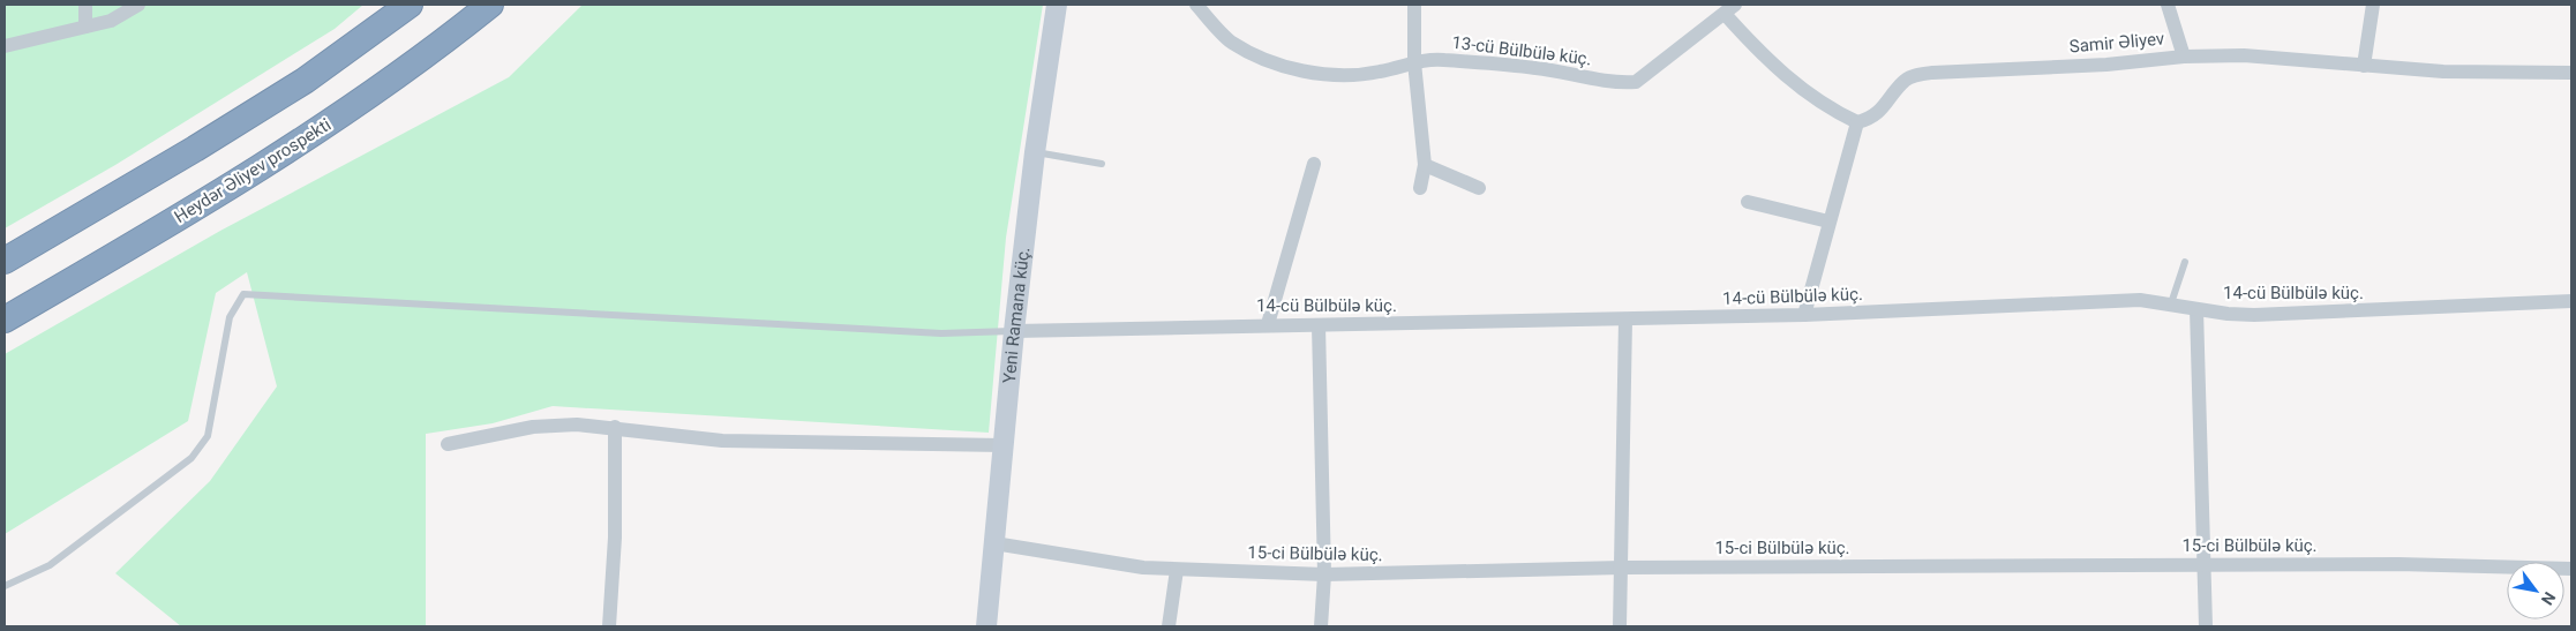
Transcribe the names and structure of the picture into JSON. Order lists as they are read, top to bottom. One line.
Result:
{"streets":{"highway":["Heydər Əliyev prospekti"],"street":["Samir Əliyev","13-cü Bülbülə küç.","14-cü Bülbülə küç.","Yeni Ramana küç.","15-ci Bülbülə küç."]},"crossings":[["14-cü Bülbülə küç.","Yeni Ramana küç."],["Yeni Ramana küç.","15-ci Bülbülə küç."]],"north":"bottom right"}
